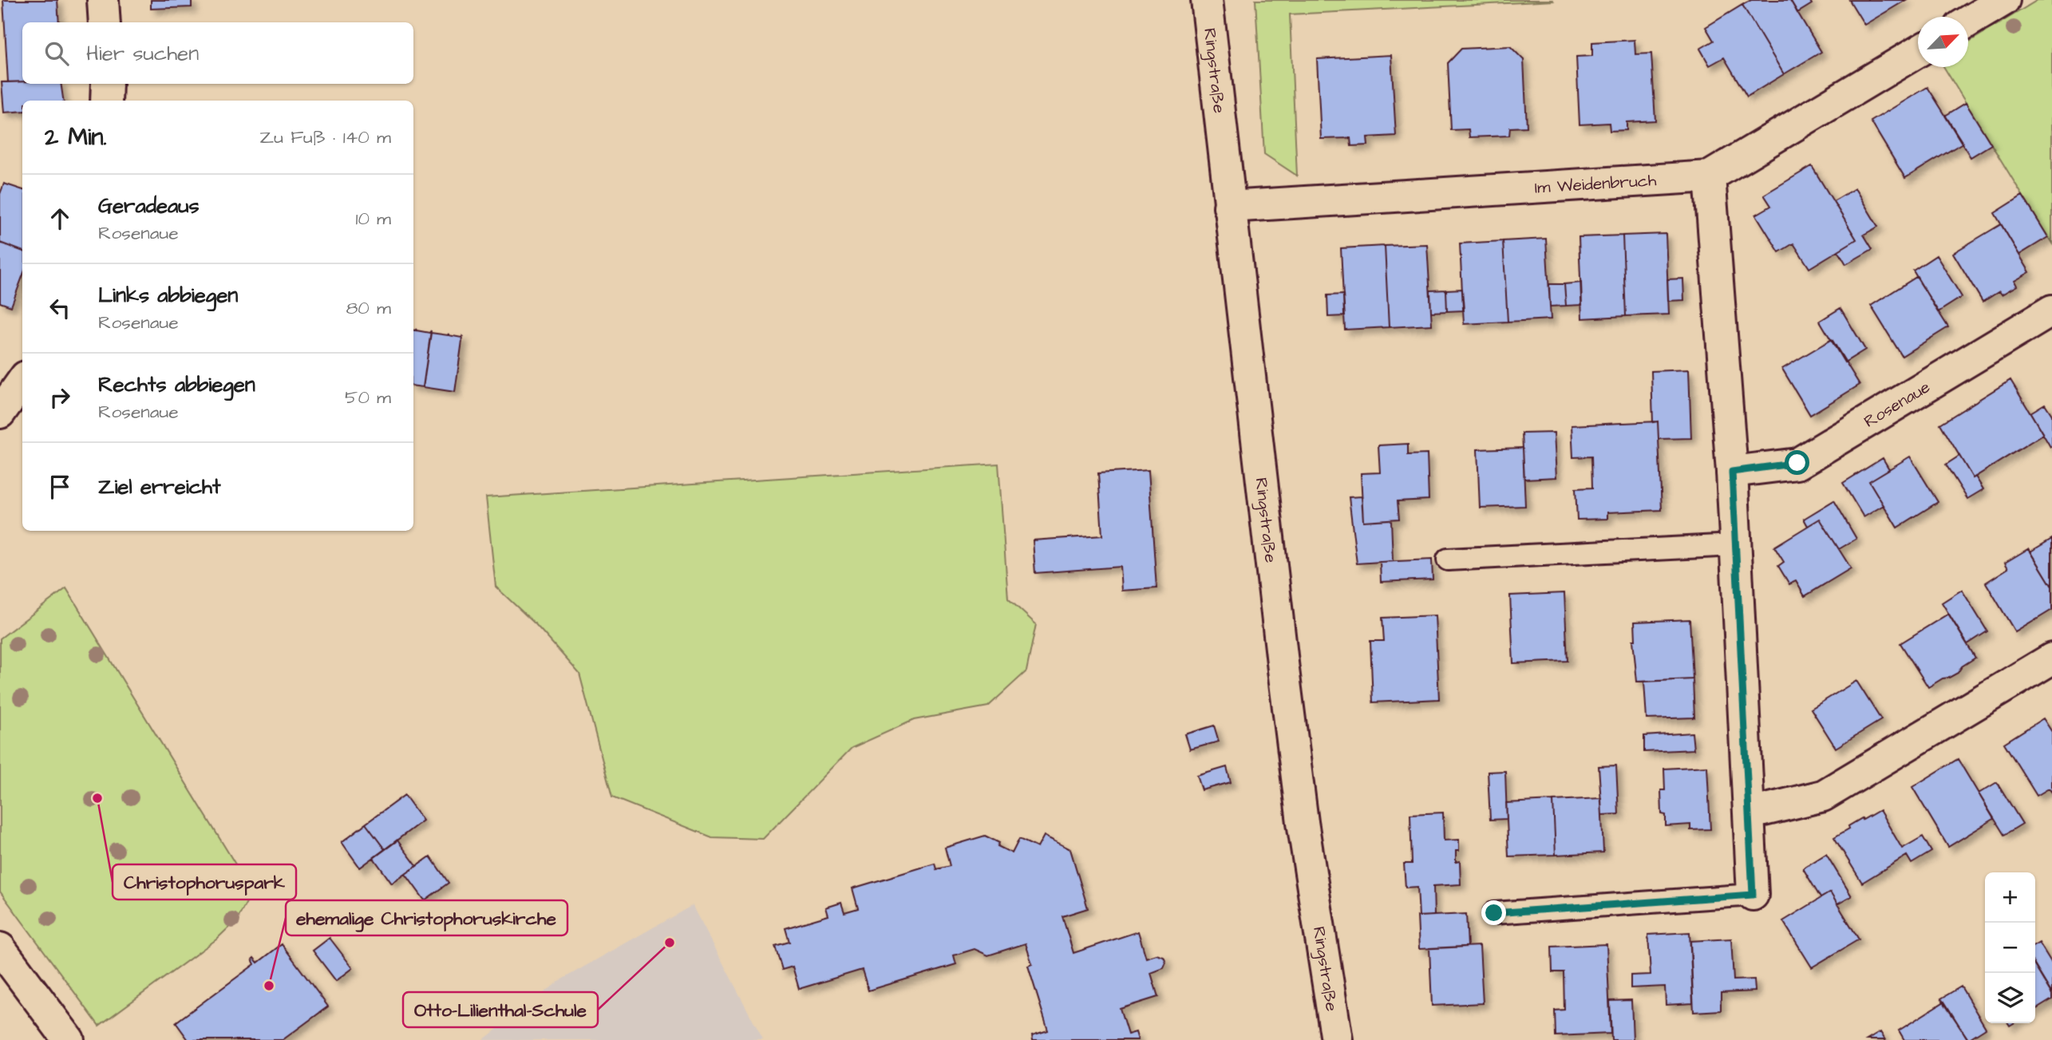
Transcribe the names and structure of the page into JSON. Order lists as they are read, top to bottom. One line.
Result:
{"streets":{"street":["Ringstraße","Im Weidenbruch","Rosenaue"]},"crossings":[["Ringstraße","Im Weidenbruch"]],"places":["Christophoruspark","Otto-Lilienthal-Schule","ehemalige Christophoruskirche"],"north":"top right","page":{"search":"Hier suchen","heading":["2 Min.","Zu Fuß · 140 m"],"list":[["Geradeaus","Rosenaue","10 m"],["Links abbiegen","Rosenaue","80 m"],["Rechts abbiegen","Rosenaue","50 m"],"Ziel erreicht"],"map_buttons":["+","−"]}}
